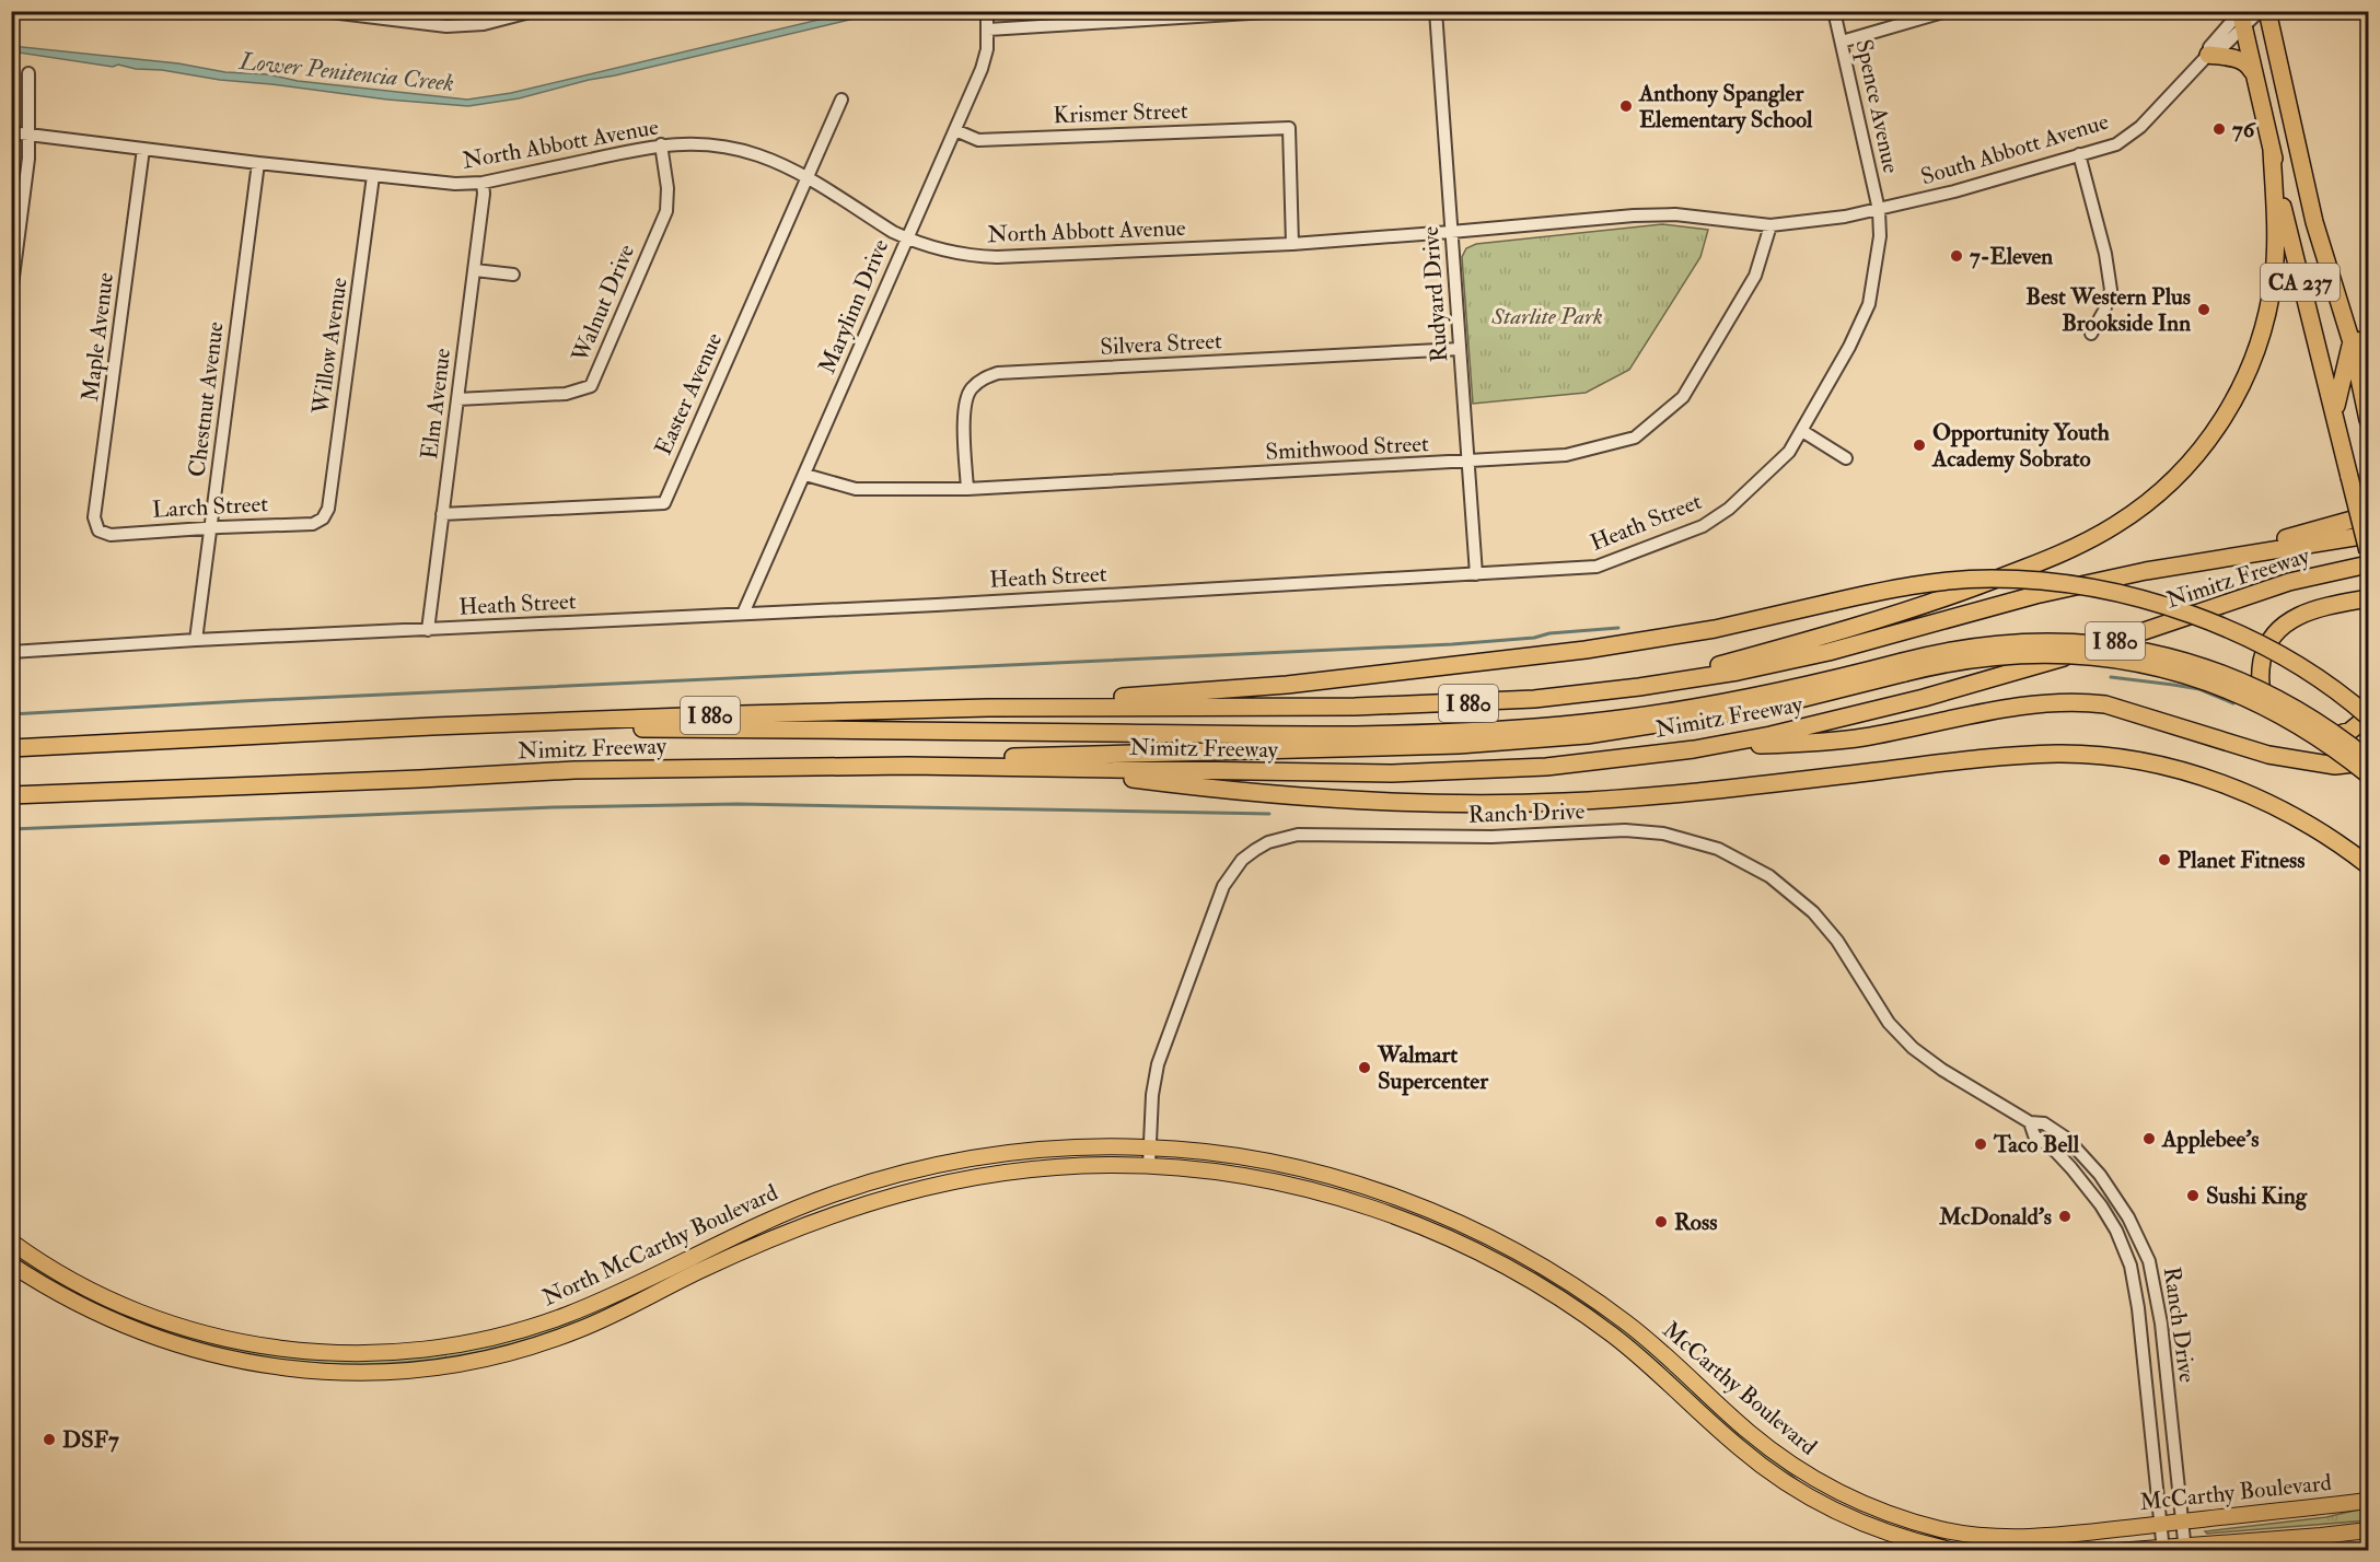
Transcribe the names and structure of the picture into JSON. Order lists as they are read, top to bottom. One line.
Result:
{"streets":{"highway":["CA 237","Nimitz Freeway","I 880"],"main road":["North McCarthy Boulevard","McCarthy Boulevard"],"street":["Spence Avenue","Krismer Street","North Abbott Avenue","South Abbott Avenue","Rudyard Drive","Walnut Drive","Marylinn Drive","Maple Avenue","Silvera Street","Willow Avenue","Easter Avenue","Chestnut Avenue","Elm Avenue","Smithwood Street","Larch Street","Heath Street","Ranch Drive"]},"crossings":[["Spence Avenue","North Abbott Avenue"],["Spence Avenue","South Abbott Avenue"],["Spence Avenue","Heath Street"],["Krismer Street","North Abbott Avenue"],["Krismer Street","Marylinn Drive"],["North Abbott Avenue","South Abbott Avenue"],["North Abbott Avenue","Rudyard Drive"],["North Abbott Avenue","Walnut Drive"],["North Abbott Avenue","Marylinn Drive"],["North Abbott Avenue","Maple Avenue"],["North Abbott Avenue","Willow Avenue"],["North Abbott Avenue","Easter Avenue"],["North Abbott Avenue","Chestnut Avenue"],["North Abbott Avenue","Elm Avenue"],["North Abbott Avenue","Smithwood Street"],["North Abbott Avenue","Heath Street"],["South Abbott Avenue","CA 237"],["South Abbott Avenue","Heath Street"],["Rudyard Drive","Silvera Street"],["Rudyard Drive","Smithwood Street"],["Rudyard Drive","Heath Street"],["Walnut Drive","Elm Avenue"],["Marylinn Drive","Smithwood Street"],["Marylinn Drive","Heath Street"],["Maple Avenue","Larch Street"],["Silvera Street","Smithwood Street"],["Willow Avenue","Larch Street"],["Easter Avenue","Elm Avenue"],["Chestnut Avenue","Larch Street"],["Chestnut Avenue","Heath Street"],["Elm Avenue","Heath Street"],["Ranch Drive","North McCarthy Boulevard"],["Ranch Drive","McCarthy Boulevard"],["North McCarthy Boulevard","McCarthy Boulevard"]],"water":["Lower Penitencia Creek"],"parks":["Starlite Park"],"places":["Anthony Spangler Elementary School","76","7-Eleven","Best Western Plus Brookside Inn","Opportunity Youth Academy Sobrato","Planet Fitness","Walmart Supercenter","Applebee's","Taco Bell","Sushi King","McDonald's","Ross","DSF7"]}
